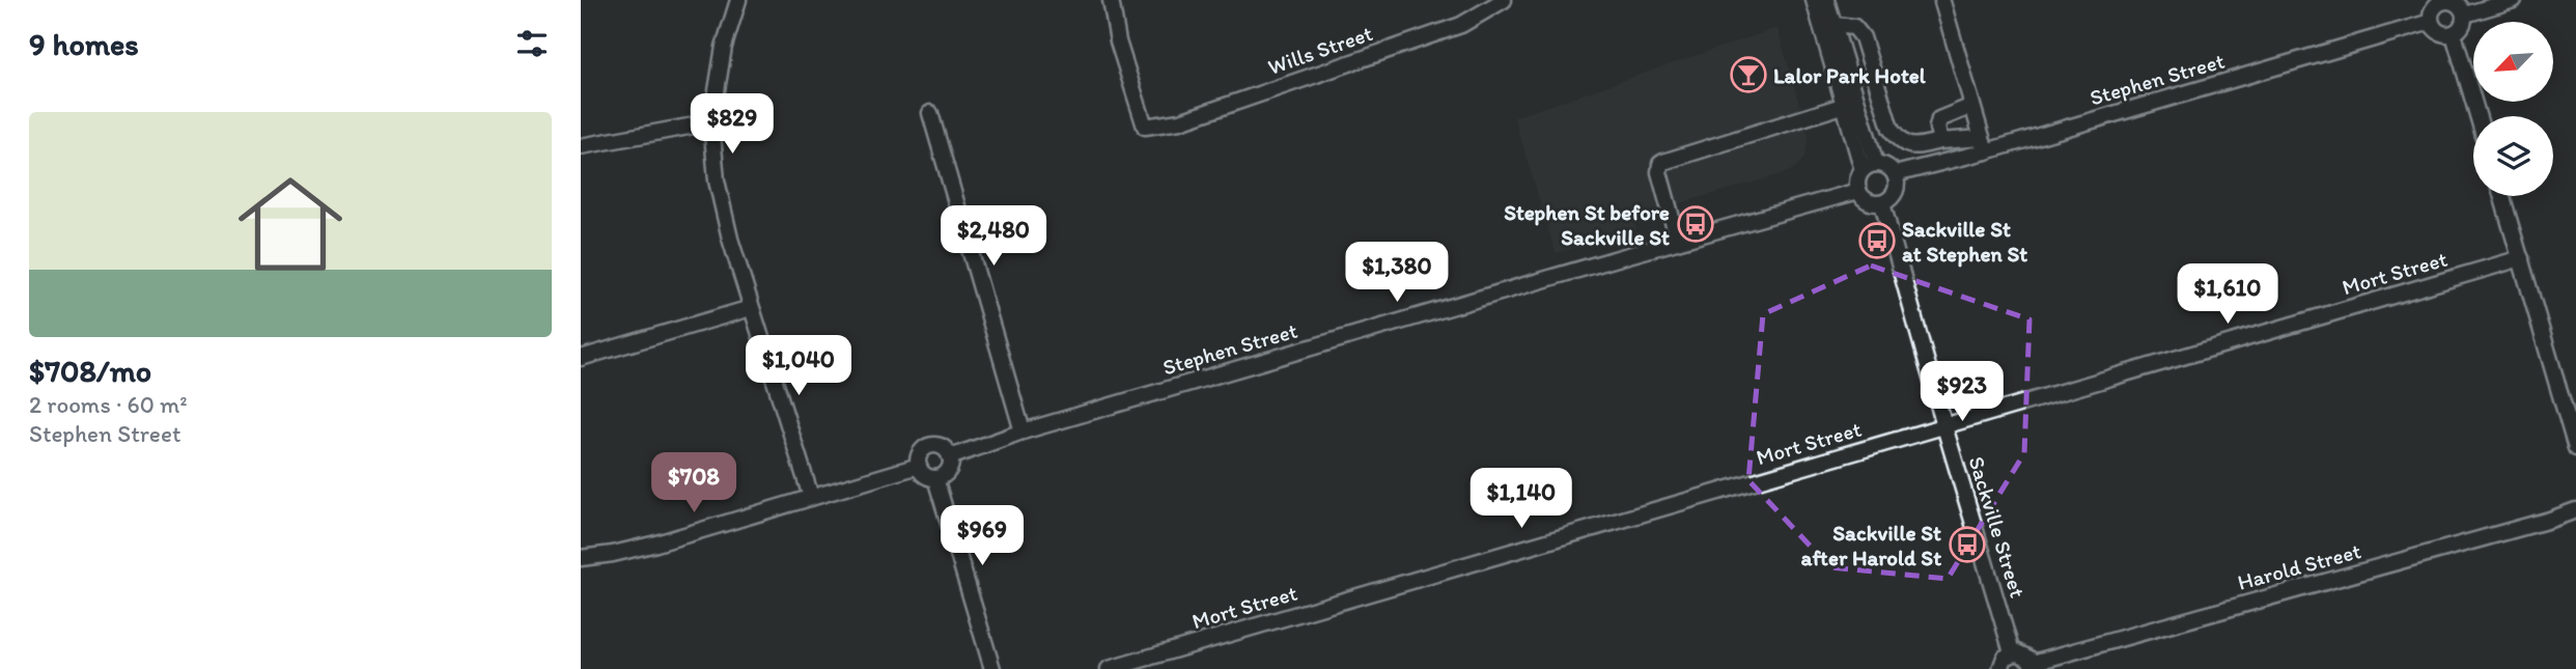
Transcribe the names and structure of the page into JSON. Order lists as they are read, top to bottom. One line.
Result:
{"streets":{"street":["Wills Street","Stephen Street","Mort Street","Sackville Street","Harold Street"]},"crossings":[["Stephen Street","Sackville Street"],["Mort Street","Sackville Street"]],"places":{"bar":["Lalor Park Hotel"],"bus stop":["Stephen St before Sackville St","Sackville St at Stephen St","Sackville St after Harold St"]},"north":"bottom left","page":{"heading":"9 homes","list":[{"name":"$708/mo","note":"2 rooms · 60 m² · Stephen Street"}],"price":["$829","$2,480","$1,380","$1,610","$1,040","$923","$708","$1,140","$969"]}}
